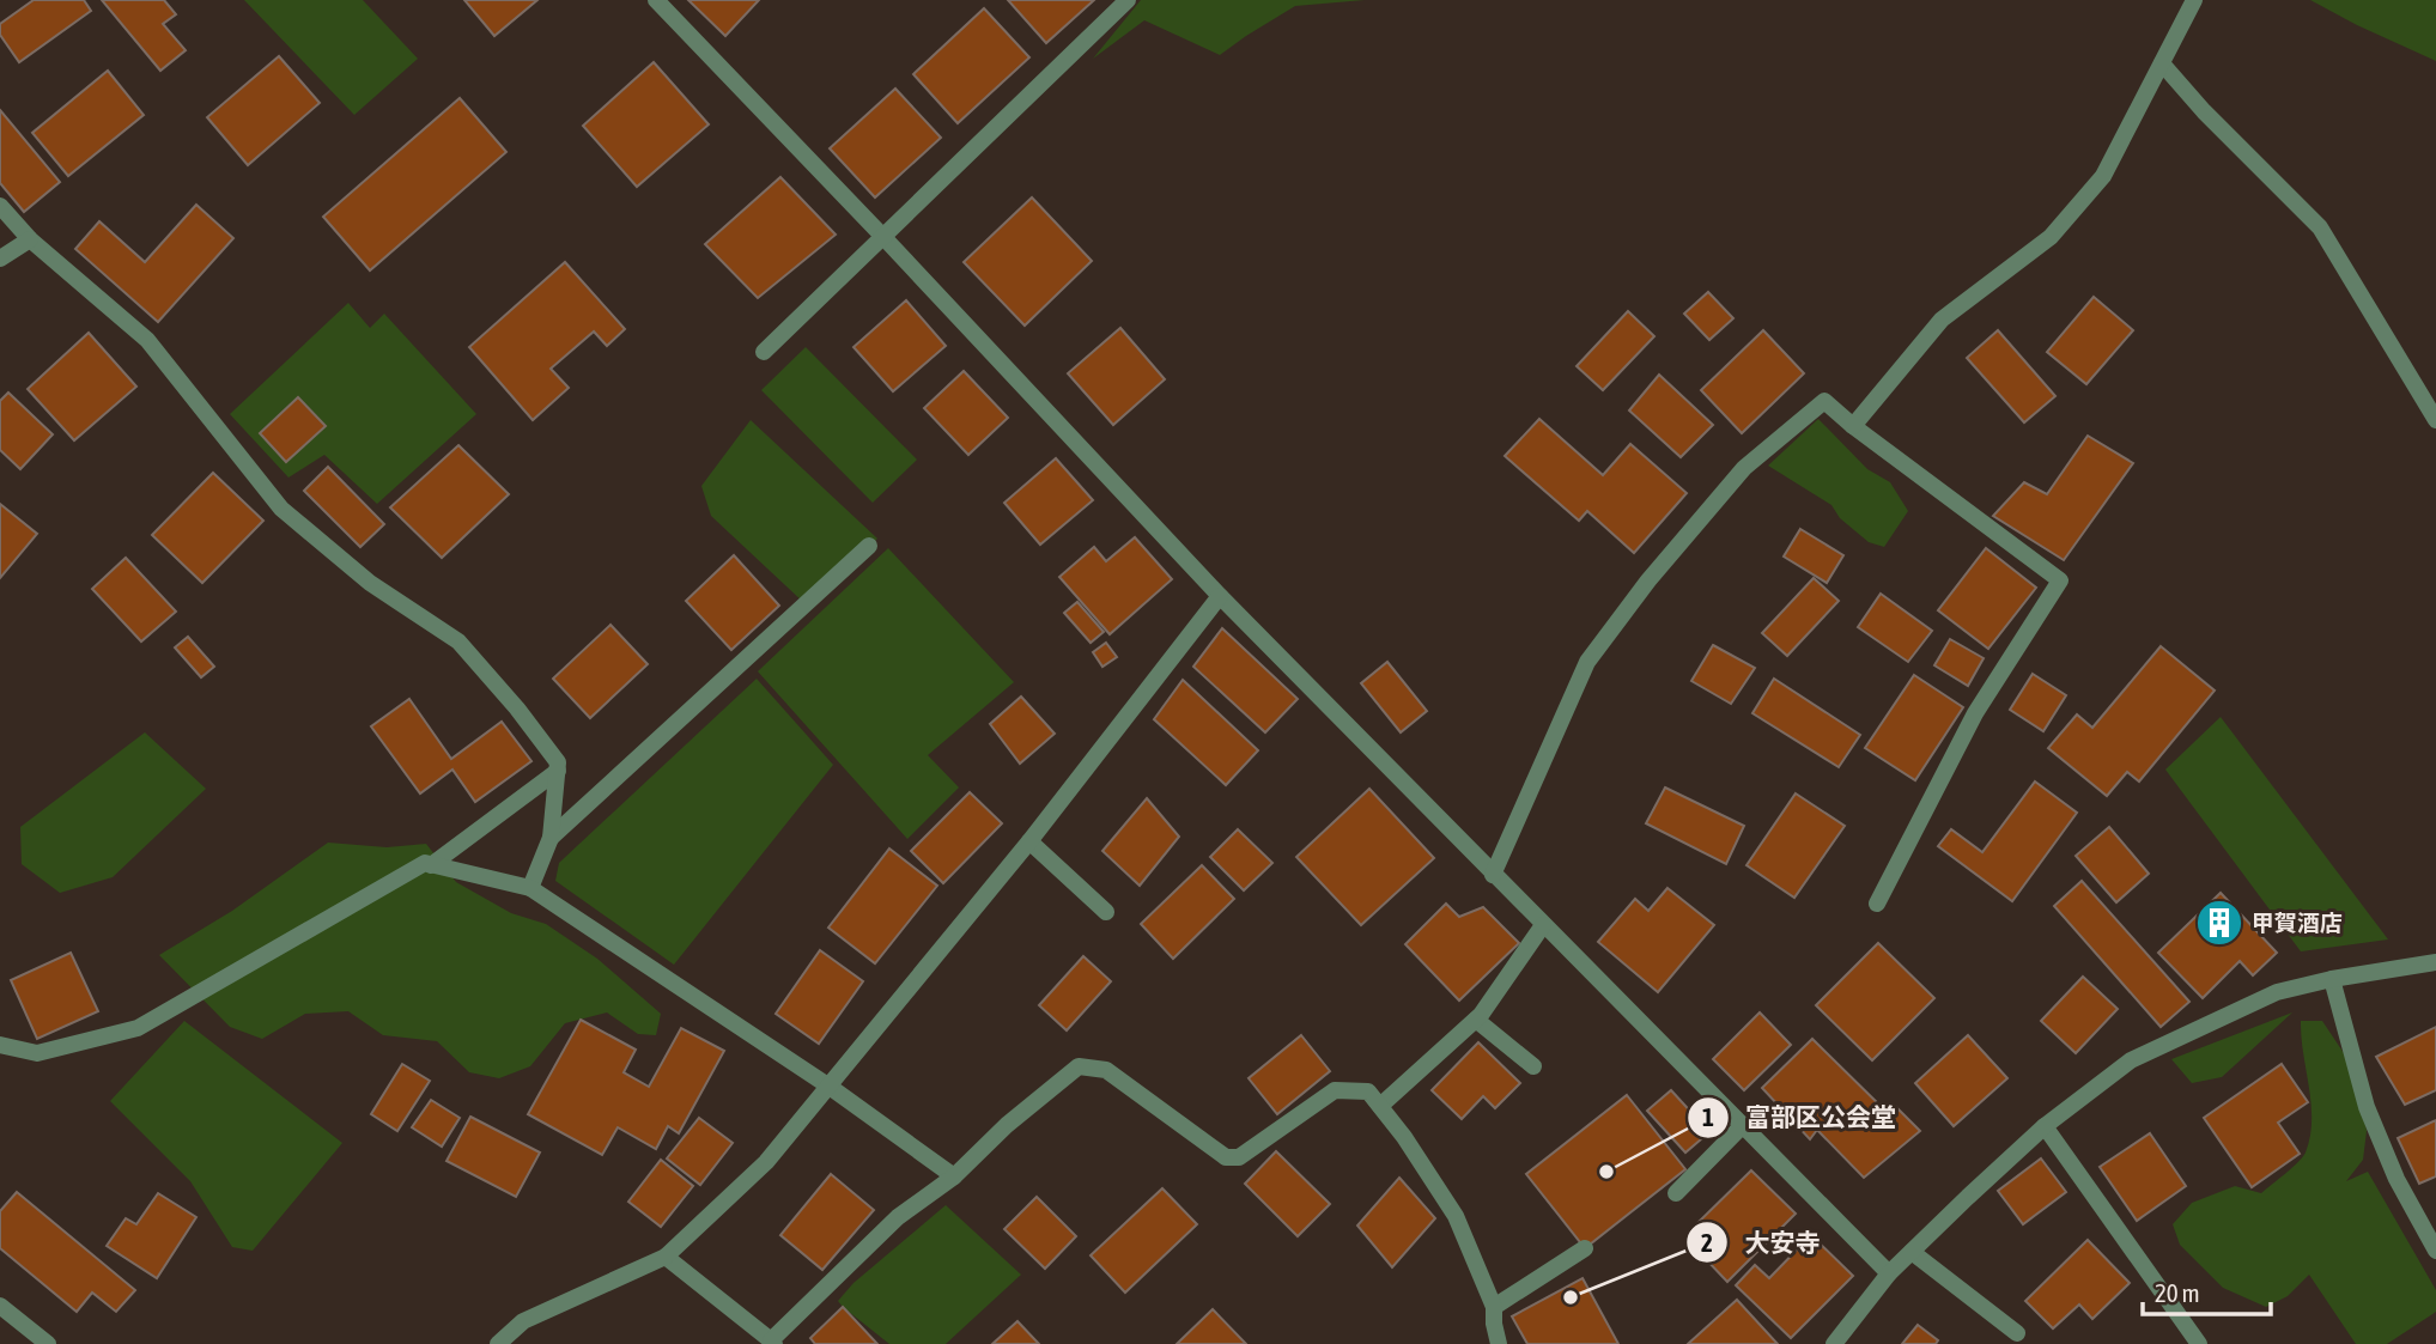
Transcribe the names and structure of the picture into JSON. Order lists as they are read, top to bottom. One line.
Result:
{"places":{"building":["甲賀酒店"],"other":["富部区公会堂","大安寺"]},"scale_bar":"20 m"}
